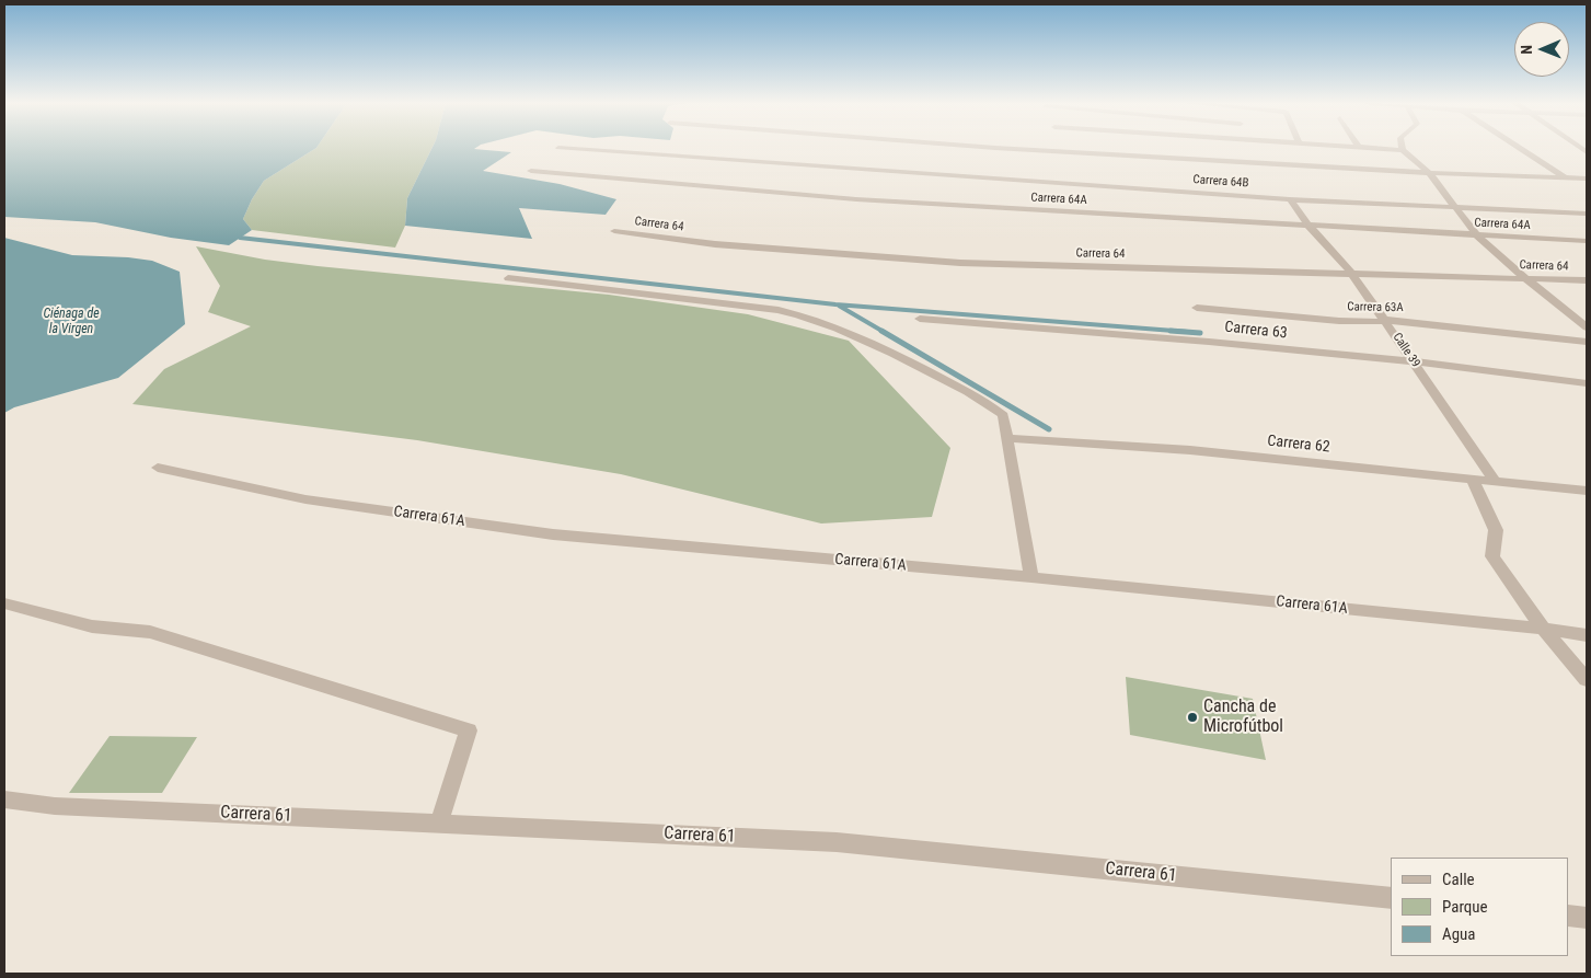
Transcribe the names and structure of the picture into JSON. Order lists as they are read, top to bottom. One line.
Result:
{"streets":{"street":["Carrera 64B","Carrera 64A","Carrera 64","Carrera 63A","Carrera 63","Calle 39","Carrera 62","Carrera 61A","Carrera 61"]},"crossings":[["Carrera 64B","Calle 39"],["Carrera 64A","Calle 39"],["Carrera 64","Calle 39"],["Carrera 63A","Calle 39"],["Carrera 63","Calle 39"],["Calle 39","Carrera 62"]],"water":["Ciénaga de la Virgen"],"places":["Cancha de Microfútbol"],"legend":["Calle","Parque","Agua"],"north":"left"}
